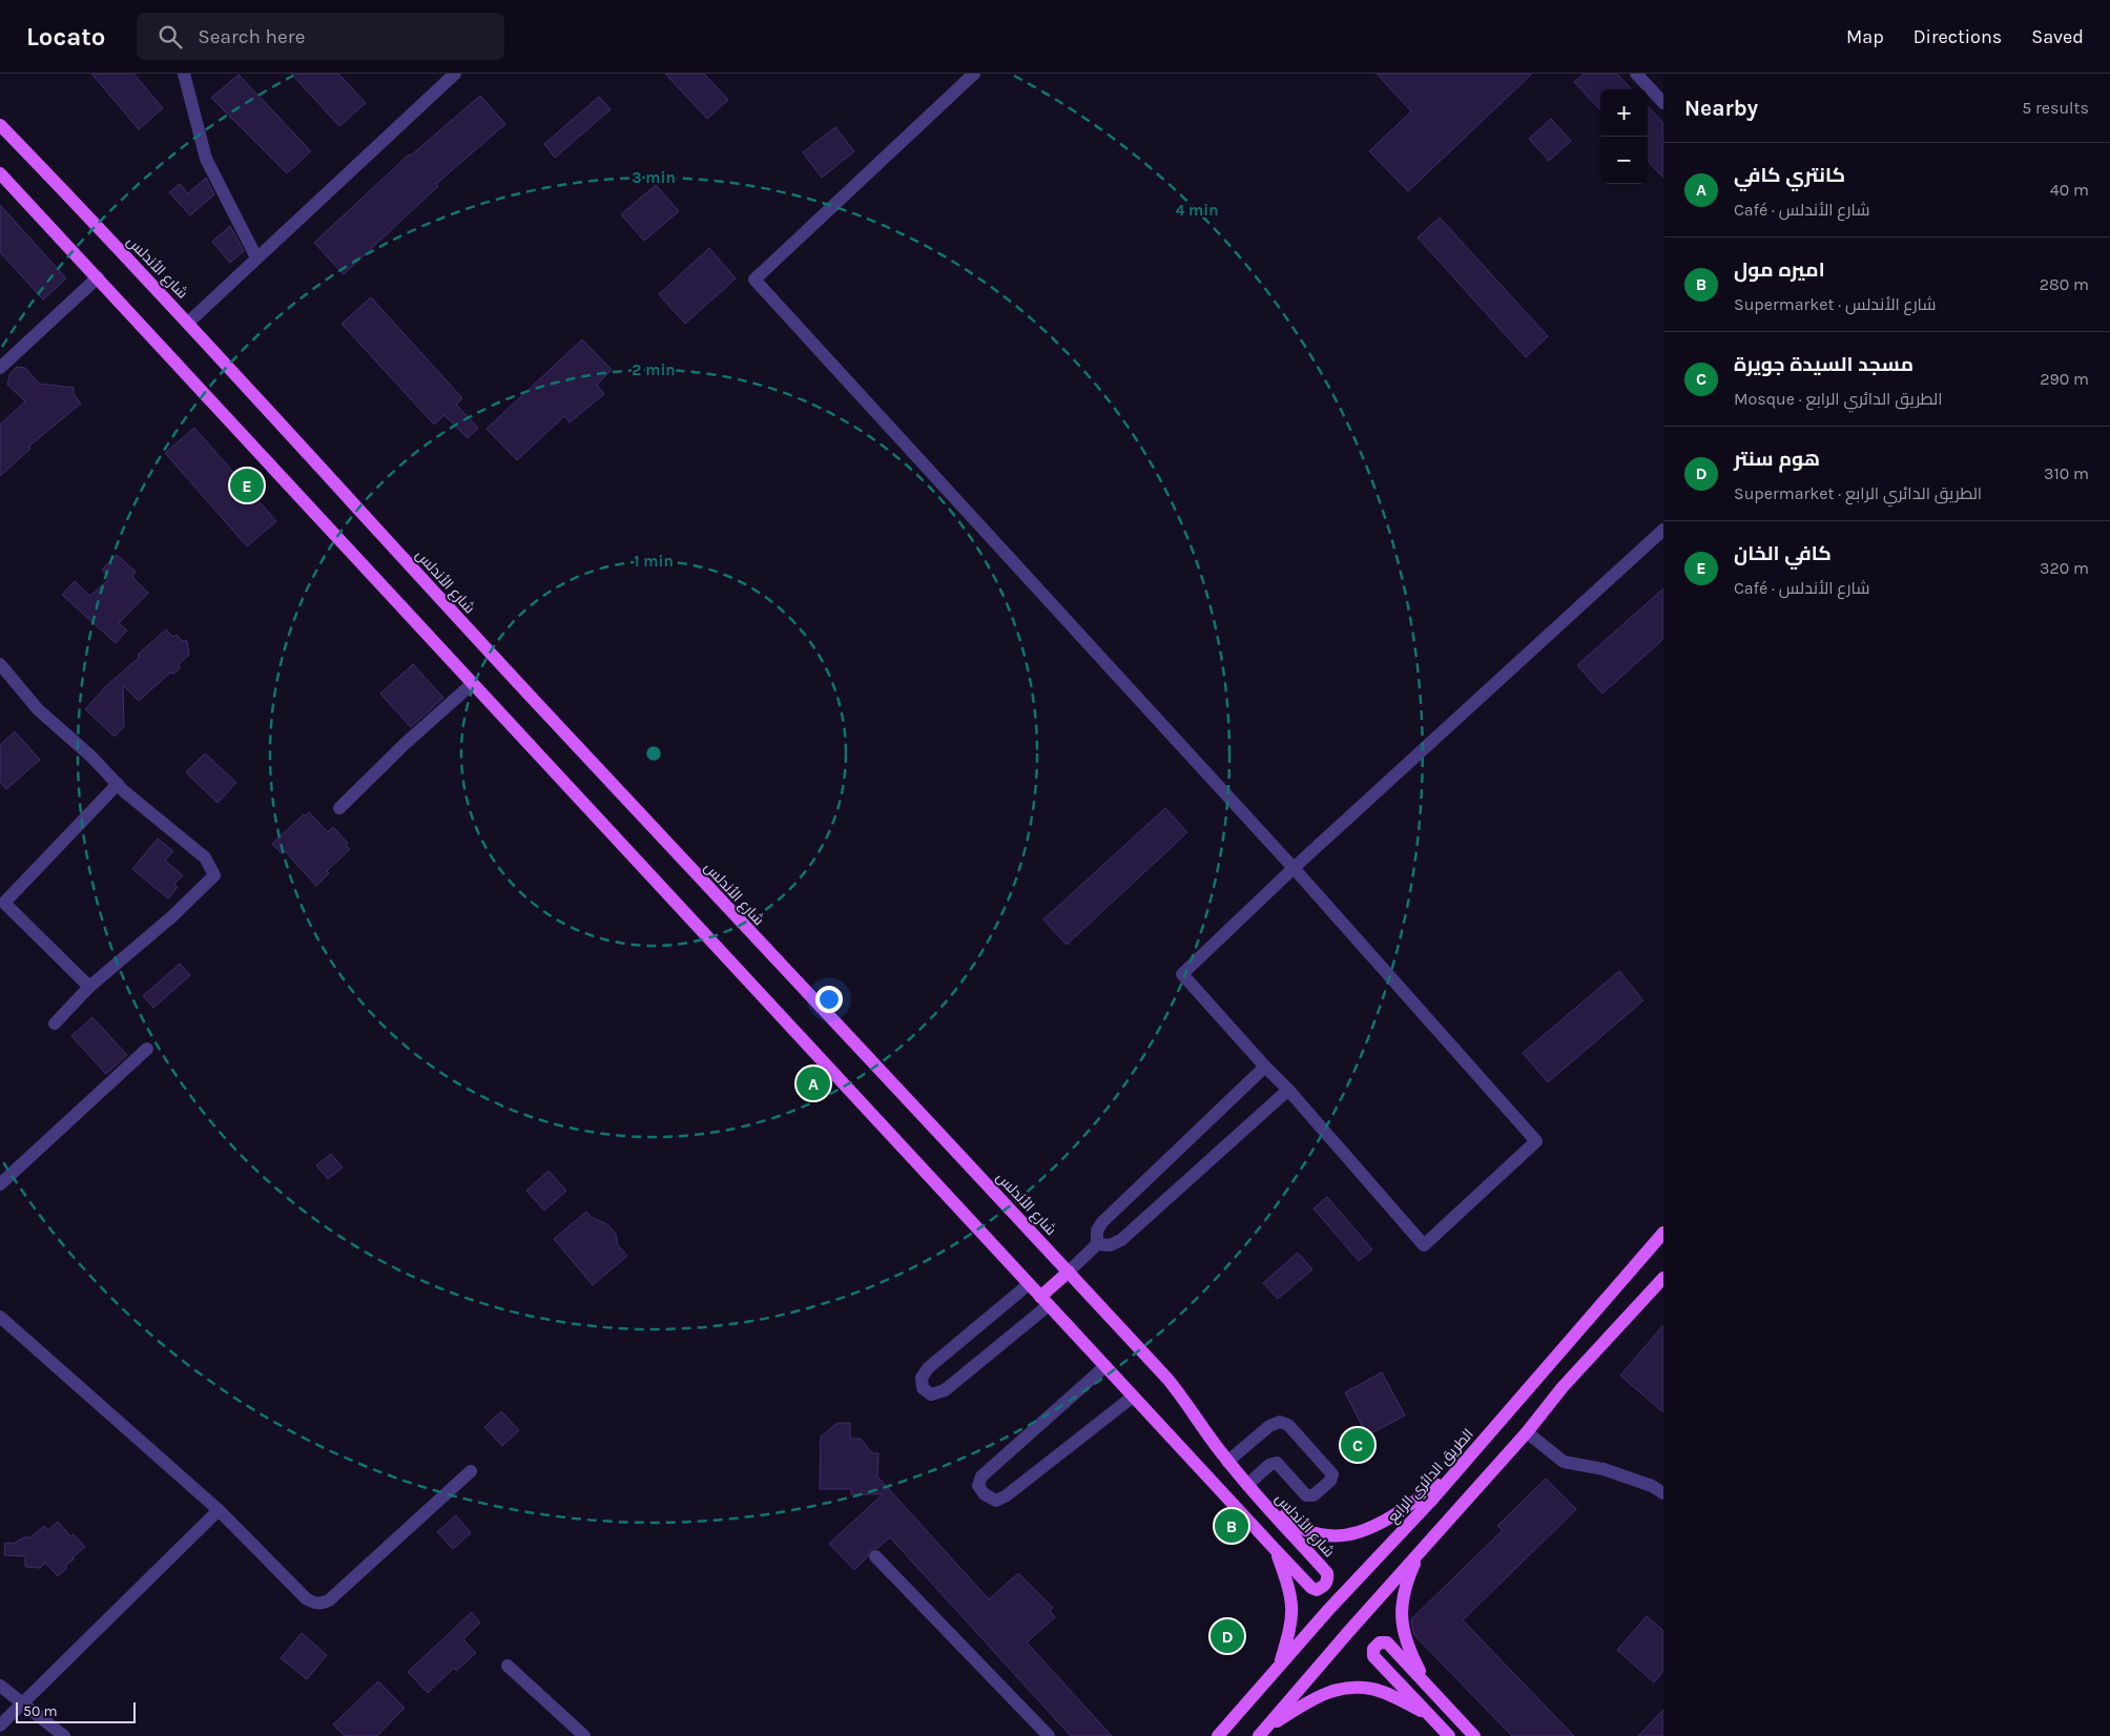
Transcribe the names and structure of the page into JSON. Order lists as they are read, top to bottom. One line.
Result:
{"streets":{"main road":["شارع الأندلس","الطريق الدائري الرابع"]},"scale_bar":"50 m","page":{"header":"Locato","search":"Search here","nav":["Map","Directions","Saved"],"heading":["Nearby","5 results"],"map_buttons":["+","−"],"list":[{"mark":"A","name":"كانتري كافي","note":"Café · شارع الأندلس","value":"40 m"},{"mark":"B","name":"اميره مول","note":"Supermarket · شارع الأندلس","value":"280 m"},{"mark":"C","name":"مسجد السيدة جويرة","note":"Mosque · الطريق الدائري الرابع","value":"290 m"},{"mark":"D","name":"هوم سنتر","note":"Supermarket · الطريق الدائري الرابع","value":"310 m"},{"mark":"E","name":"كافي الخان","note":"Café · شارع الأندلس","value":"320 m"}],"pins":["E","A","C","B","D"],"scale":"50 m"},"rings":["3 min","4 min","2 min","1 min"]}
